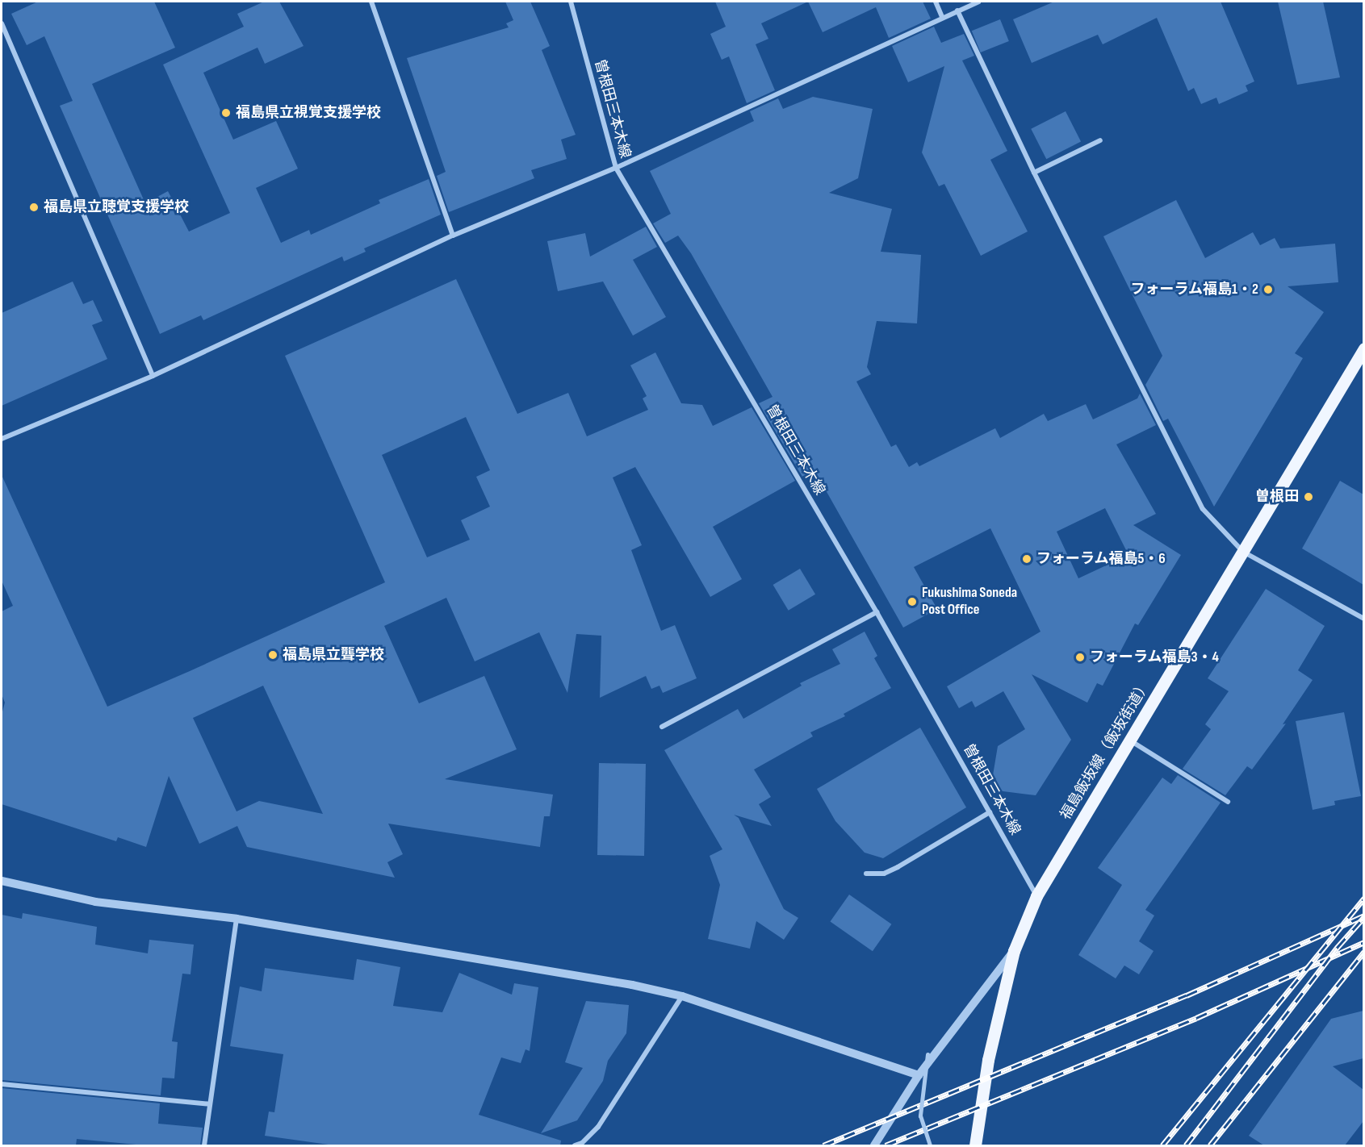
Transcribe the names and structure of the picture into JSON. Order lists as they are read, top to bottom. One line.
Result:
{"streets":{"main road":["福島飯坂線（飯坂街道）"],"street":["曽根田三本木線"]},"crossings":[["曽根田三本木線","福島飯坂線（飯坂街道）"]],"places":["福島県立視覚支援学校","福島県立聴覚支援学校","フォーラム福島1・2","曽根田","フォーラム福島5・6","Fukushima Soneda Post Office","福島県立聾学校","フォーラム福島3・4"]}
